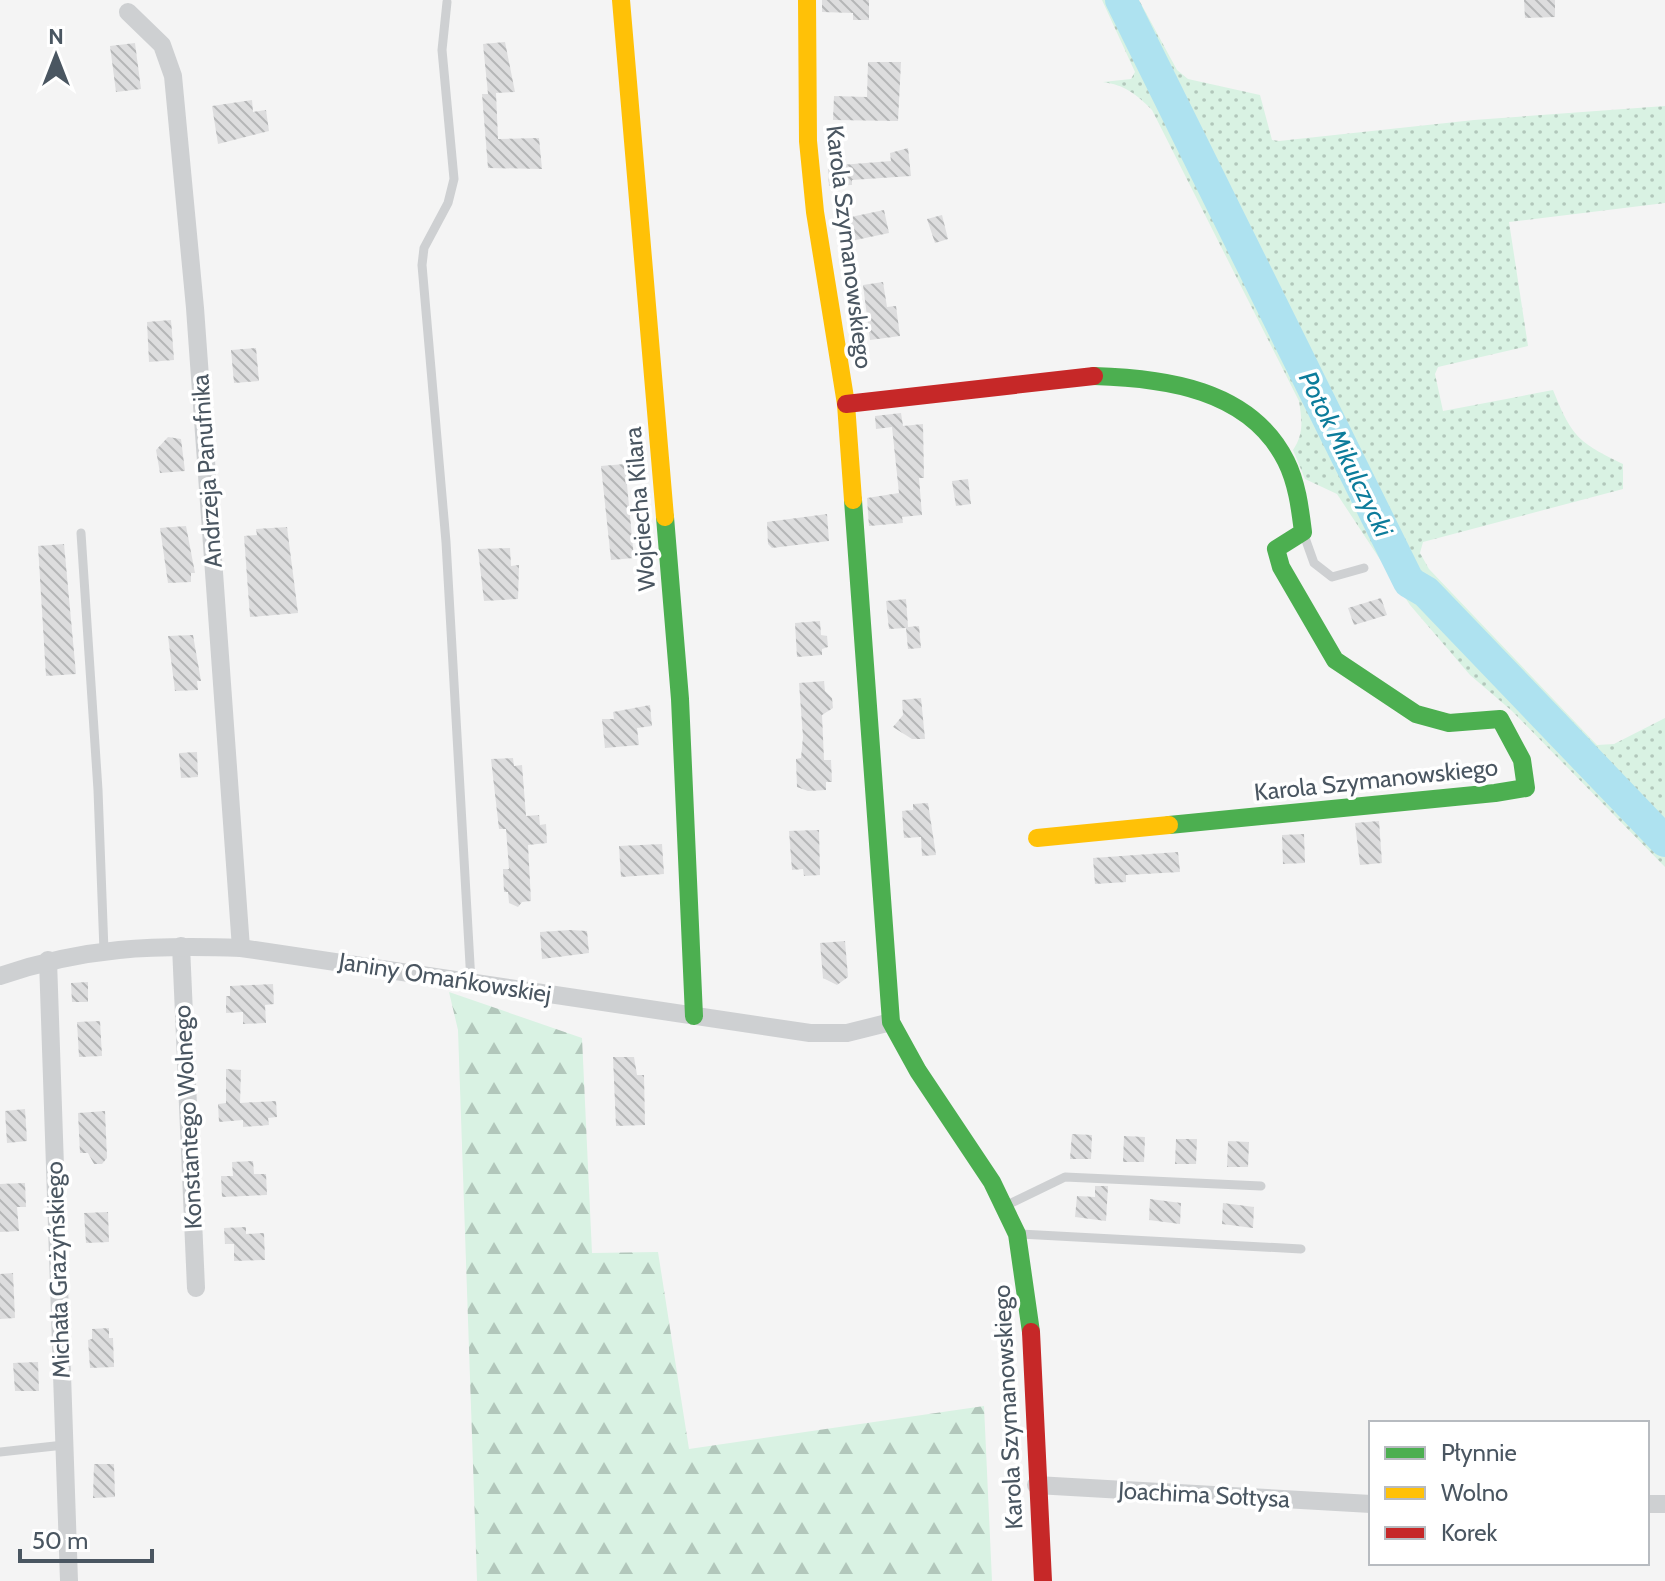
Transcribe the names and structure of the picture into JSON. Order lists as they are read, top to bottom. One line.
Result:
{"streets":{"street":["Karola Szymanowskiego","Andrzeja Panufnika","Wojciecha Kilara","Janiny Omańkowskiej","Konstantego Wolnego","Michała Grażyńskiego","Joachima Sołtysa"]},"crossings":[["Karola Szymanowskiego","Janiny Omańkowskiej"],["Karola Szymanowskiego","Joachima Sołtysa"],["Andrzeja Panufnika","Janiny Omańkowskiej"],["Wojciecha Kilara","Janiny Omańkowskiej"],["Janiny Omańkowskiej","Konstantego Wolnego"],["Janiny Omańkowskiej","Michała Grażyńskiego"]],"water":["Potok Mikulczycki"],"legend":["Płynnie","Wolno","Korek"],"scale_bar":"50 m","north":"top"}
